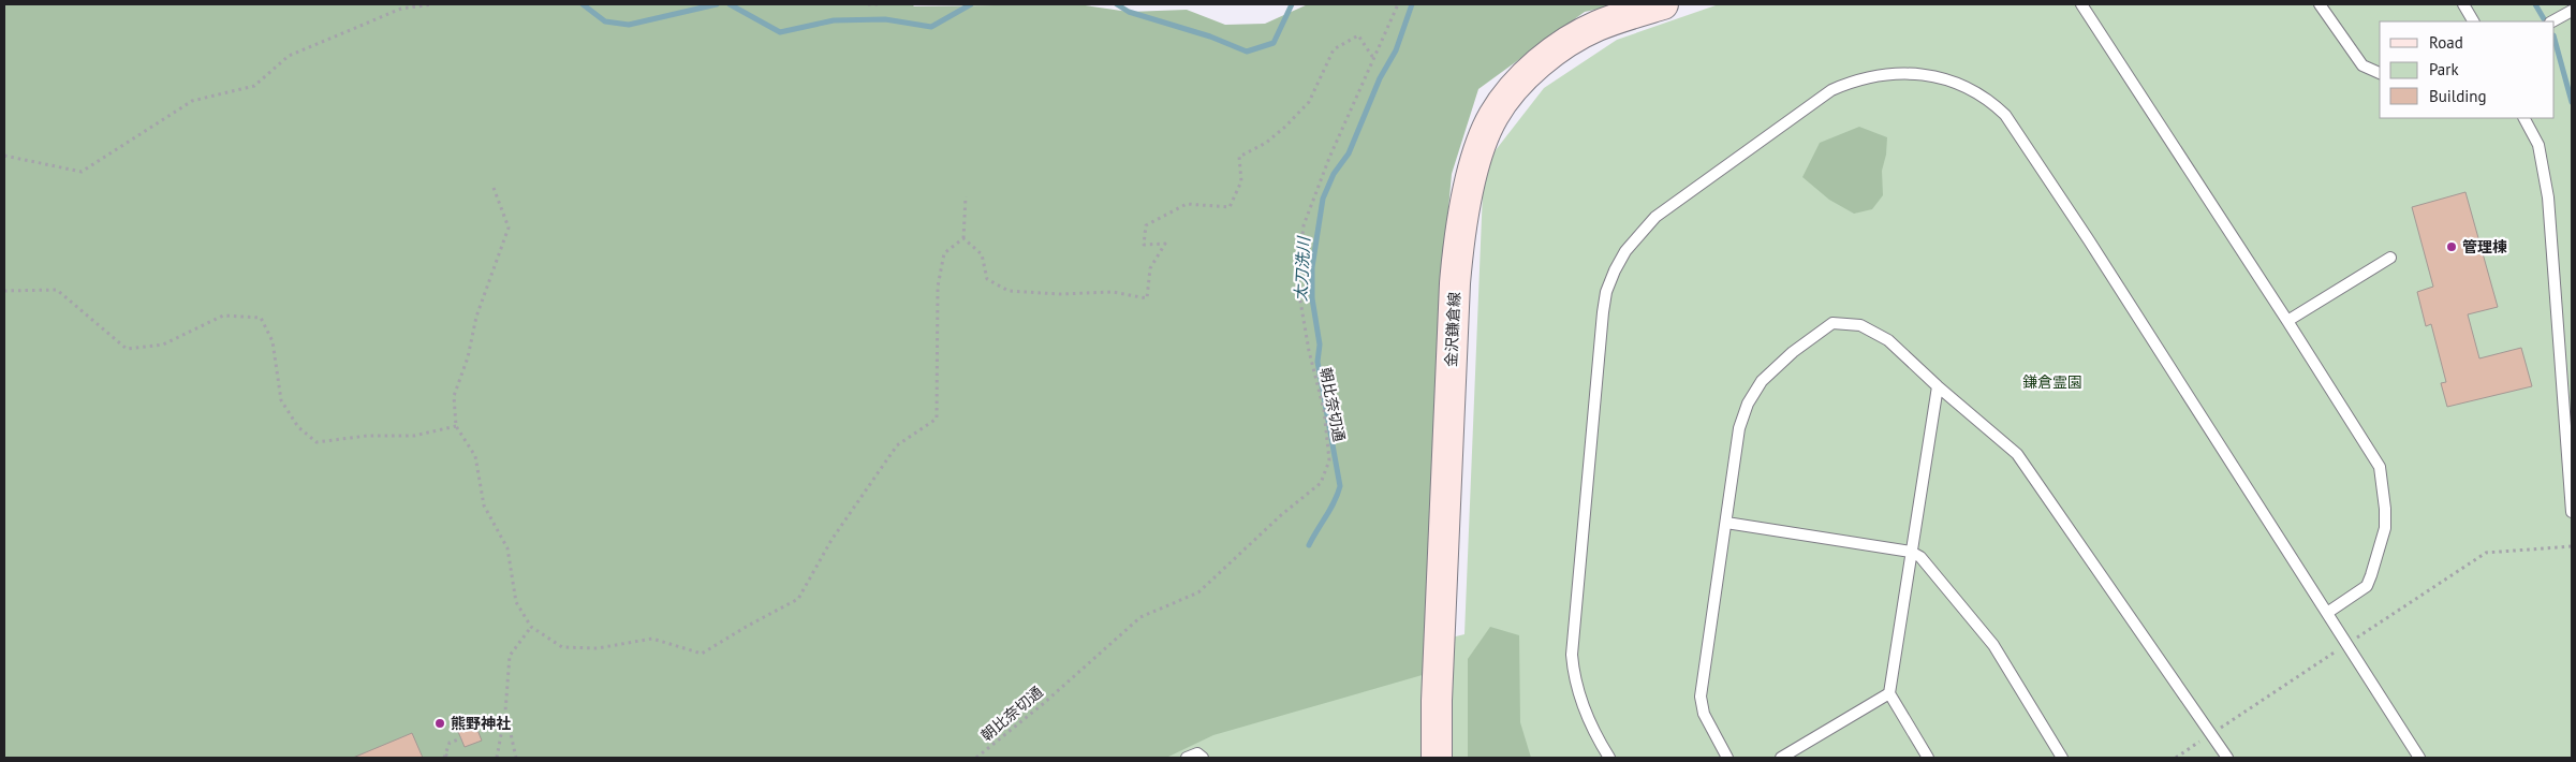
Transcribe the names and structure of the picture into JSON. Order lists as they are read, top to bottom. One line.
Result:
{"streets":{"main road":["金沢鎌倉線"],"path":["朝比奈切通"]},"water":["太刀洗川"],"parks":["鎌倉霊園"],"places":["管理棟","熊野神社"],"legend":["Road","Park","Building"]}
